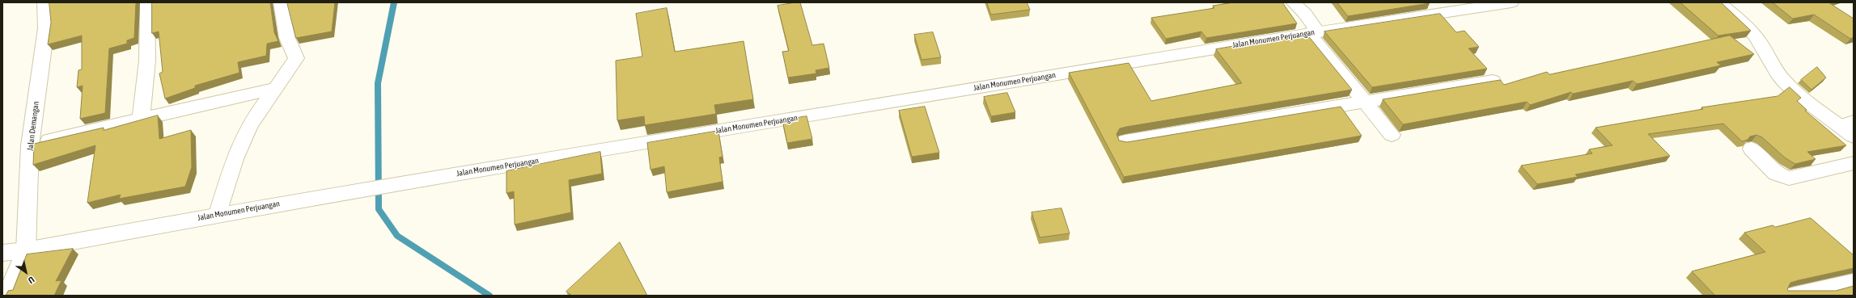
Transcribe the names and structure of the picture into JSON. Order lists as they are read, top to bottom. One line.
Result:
{"streets":{"street":["Jalan Monumen Perjuangan","Jalan Demangan"]},"crossings":[["Jalan Monumen Perjuangan","Jalan Demangan"]],"north":"bottom right"}
